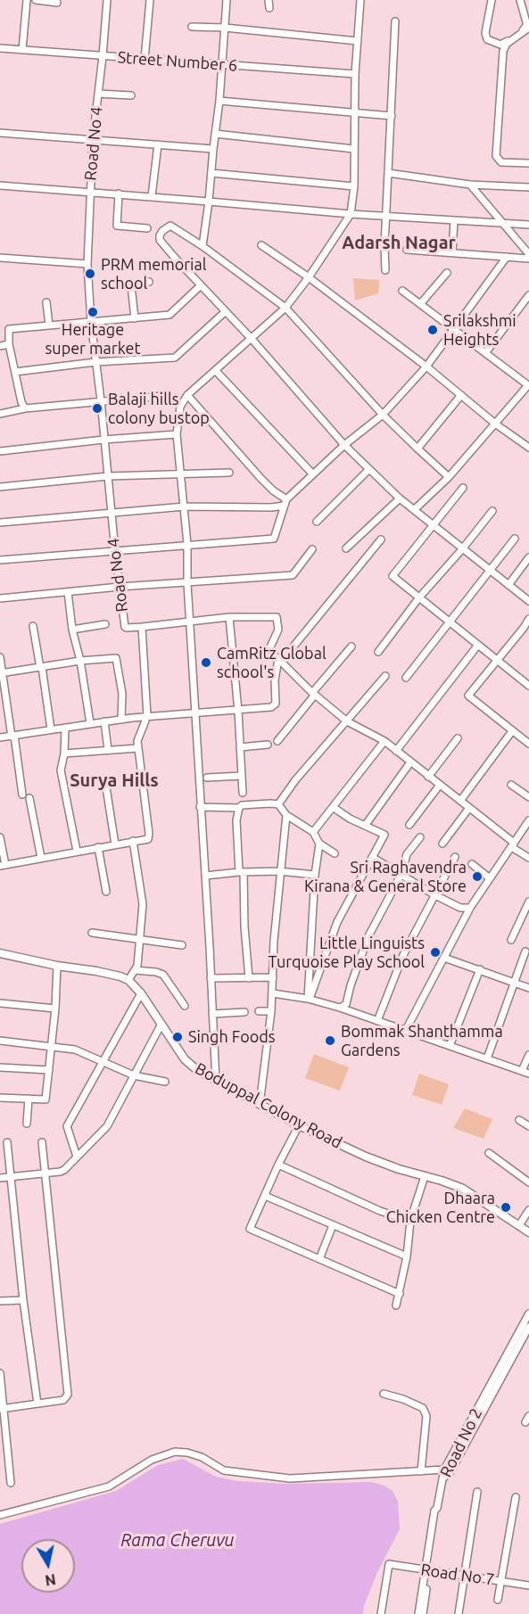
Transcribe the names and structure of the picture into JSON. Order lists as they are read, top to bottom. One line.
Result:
{"streets":{"street":["Street Number 6","Road No 4","Boduppal Colony Road","Road No 2","Road No 7"]},"crossings":[["Street Number 6","Road No 4"],["Road No 2","Road No 7"]],"districts":["Adarsh Nagar","Surya Hills"],"water":["Rama Cheruvu"],"places":["PRM memorial school","Heritage super market","Srilakshmi Heights","Balaji hills colony bustop","CamRitz Global school's","Sri Raghavendra Kirana & General Store","Little Linguists Turquoise Play School","Singh Foods","Bommak Shanthamma Gardens","Dhaara Chicken Centre"],"north":"bottom"}
